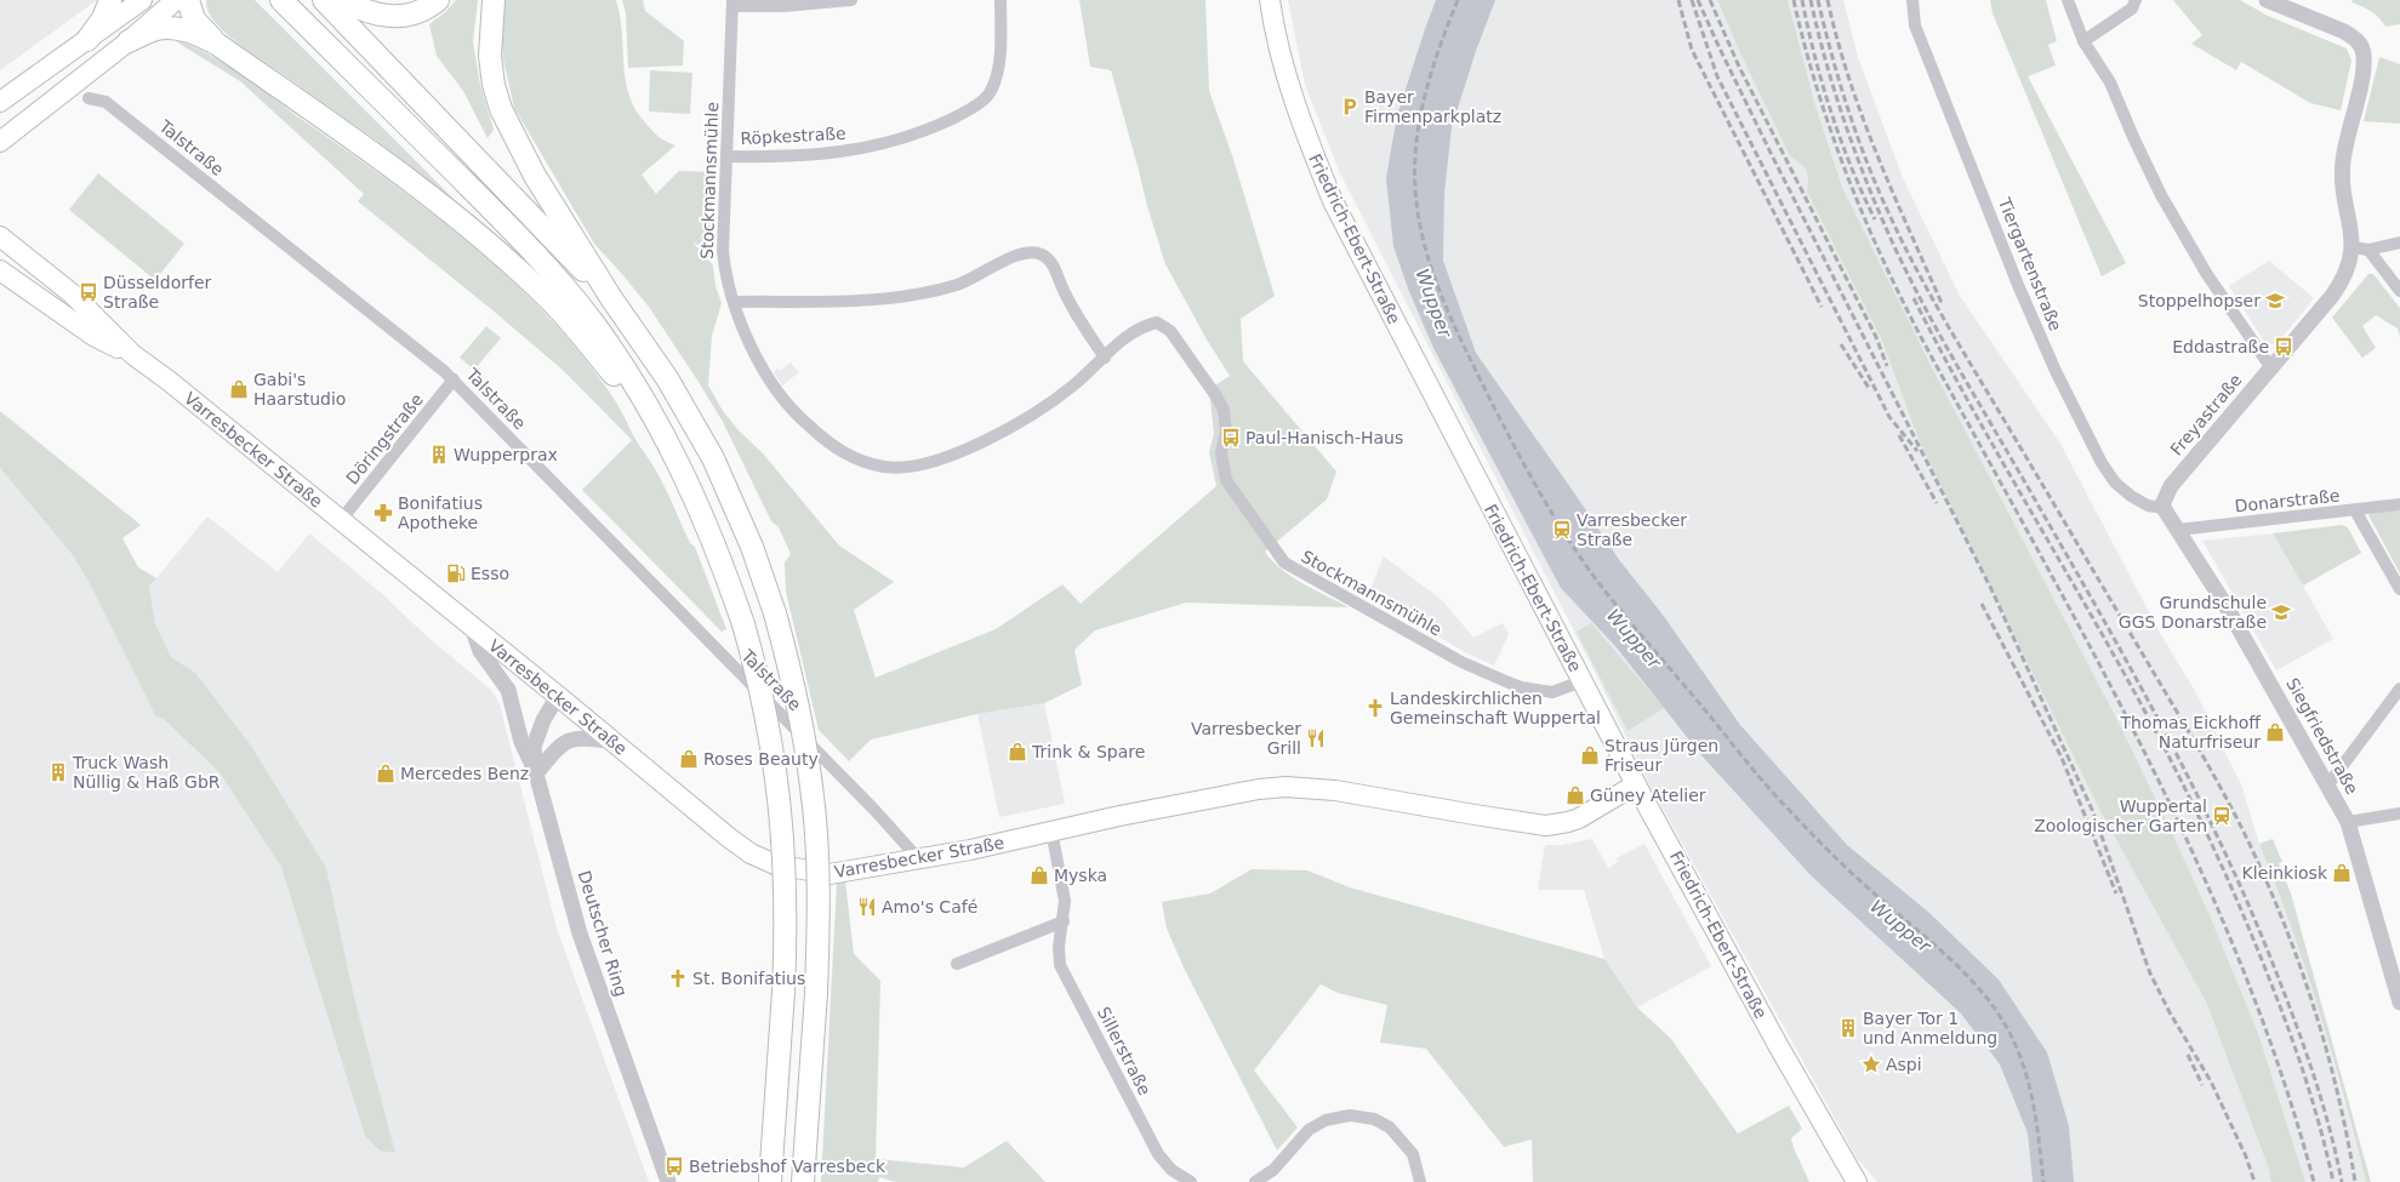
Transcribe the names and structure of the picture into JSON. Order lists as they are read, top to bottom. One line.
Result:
{"streets":{"main road":["Friedrich-Ebert-Straße","Varresbecker Straße"],"street":["Röpkestraße","Talstraße","Stockmannsmühle","Tiergartenstraße","Freyastraße","Döringstraße","Donarstraße","Siegfriedstraße","Deutscher Ring","Sillerstraße"]},"crossings":[["Röpkestraße","Stockmannsmühle"],["Talstraße","Döringstraße"],["Talstraße","Varresbecker Straße"],["Stockmannsmühle","Friedrich-Ebert-Straße"],["Friedrich-Ebert-Straße","Varresbecker Straße"],["Tiergartenstraße","Freyastraße"],["Tiergartenstraße","Siegfriedstraße"],["Freyastraße","Siegfriedstraße"],["Döringstraße","Varresbecker Straße"],["Varresbecker Straße","Deutscher Ring"],["Varresbecker Straße","Sillerstraße"],["Donarstraße","Siegfriedstraße"]],"water":["Wupper"],"places":{"parking":["Bayer Firmenparkplatz"],"bus stop":["Düsseldorfer Straße","Eddastraße","Paul-Hanisch-Haus","Betriebshof Varresbeck"],"school or university":["Stoppelhopser","Grundschule GGS Donarstraße"],"shop":["Gabi's Haarstudio","Thomas Eickhoff Naturfriseur","Trink & Spare","Straus Jürgen Friseur","Roses Beauty","Mercedes Benz","Güney Atelier","Kleinkiosk","Myska"],"building":["Wupperprax","Truck Wash Nüllig & Haß GbR","Bayer Tor 1 und Anmeldung"],"pharmacy":["Bonifatius Apotheke"],"station":["Varresbecker Straße","Wuppertal Zoologischer Garten"],"fuel station":["Esso"],"church":["Landeskirchlichen Gemeinschaft Wuppertal","St. Bonifatius"],"restaurant":["Varresbecker Grill","Amo's Café"],"place":["Aspi"]}}
